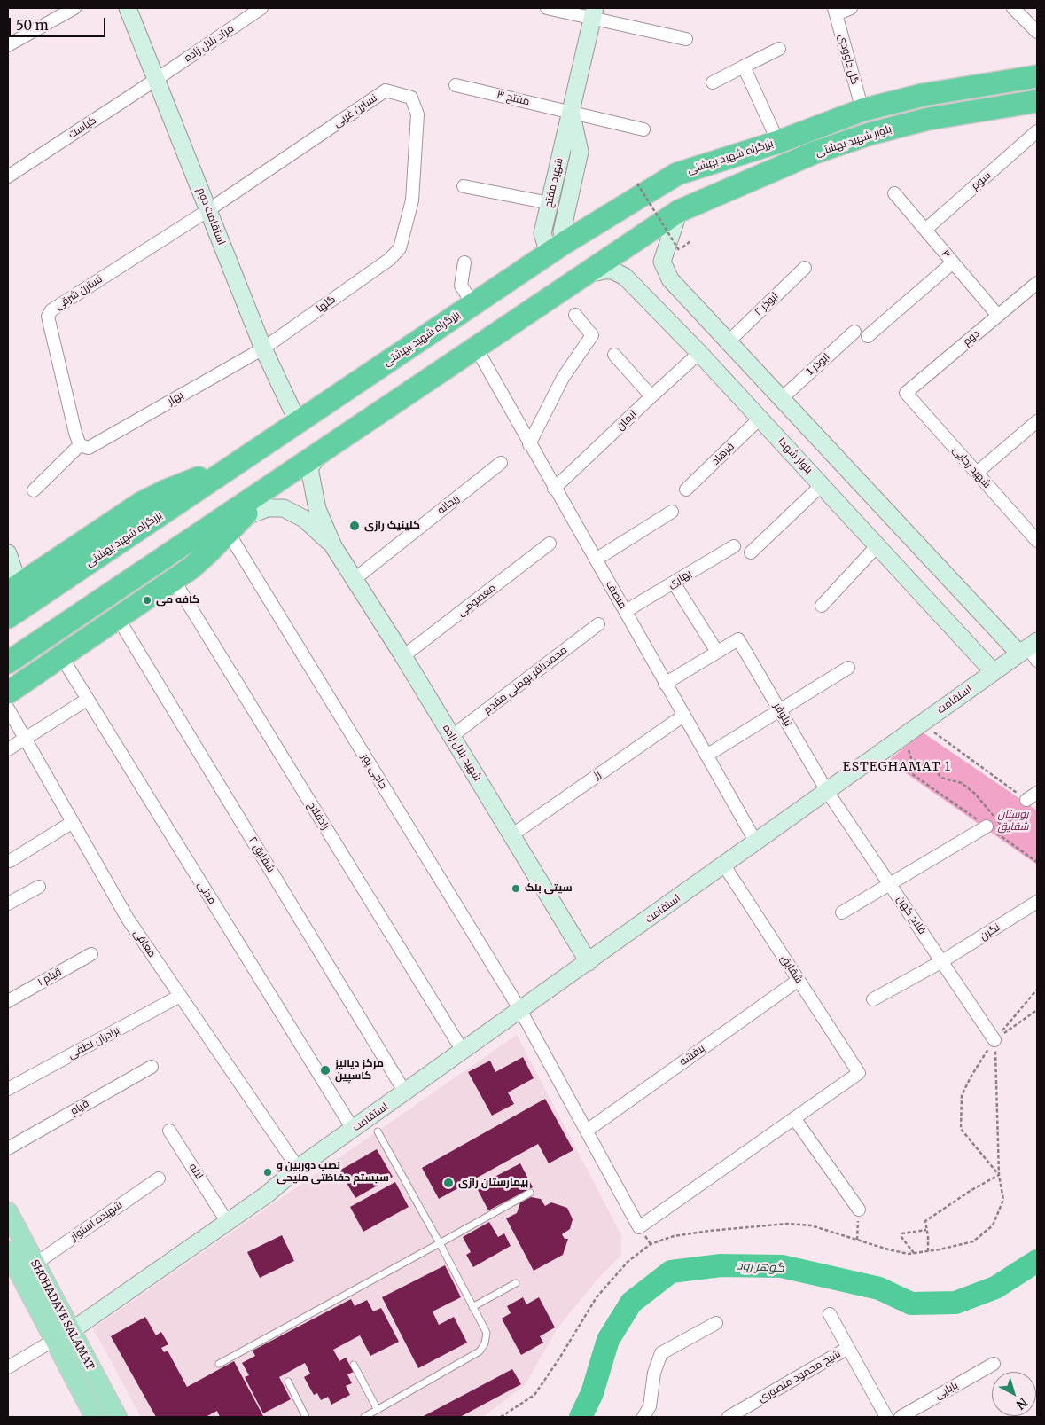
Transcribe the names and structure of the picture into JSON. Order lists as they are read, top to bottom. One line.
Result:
{"streets":{"highway":["بلوار شهید بهشتی","بزرگراه شهید بهشتی"],"main road":["شهید مفتح","استقامت دوم","بلوار شهدا","استقامت","شهید بلال زاده","SHOHADAYE SALAMAT"],"street":["مراد بلال زاده","گل داوودی","مفتح ۳","نسترن غربی","کیاست","سوم","۳","نسترن شرقی","گلها","ابوذر ۲","دوم","ابوذر 1","بهار","ایمان","فرهاد","شهید رجایی","ریحانه","بهاری","منصف","معصومی","محمدباقر بهمنی مقدم","نیلوفر","حاجی پور","رز","زادفلاح","شقایق ۲","مدنی","فلاح کهن","نگین","معافی","شقایق","قیام ۱","برادران لطفی","بنفشه","قیام","لاله","شهیده استوار","شیخ محمود منصوری","بابایی"]},"crossings":[["مراد بلال زاده","کیاست"],["مراد بلال زاده","استقامت دوم"],["گل داوودی","بزرگراه شهید بهشتی"],["مفتح ۳","شهید مفتح"],["نسترن غربی","استقامت دوم"],["نسترن غربی","نسترن شرقی"],["نسترن غربی","گلها"],["کیاست","استقامت دوم"],["بزرگراه شهید بهشتی","شهید مفتح"],["بزرگراه شهید بهشتی","استقامت دوم"],["سوم","۳"],["استقامت دوم","نسترن شرقی"],["استقامت دوم","گلها"],["استقامت دوم","بهار"],["۳","دوم"],["نسترن شرقی","بهار"],["گلها","بهار"],["دوم","شهید رجایی"],["ایمان","بلوار شهدا"],["ایمان","منصف"],["فرهاد","بلوار شهدا"],["بلوار شهدا","استقامت"],["ریحانه","شهید بلال زاده"],["بهاری","منصف"],["منصف","استقامت"],["منصف","رز"],["معصومی","شهید بلال زاده"],["محمدباقر بهمنی مقدم","شهید بلال زاده"],["استقامت","نیلوفر"],["استقامت","شهید بلال زاده"],["استقامت","حاجی پور"],["استقامت","زادفلاح"],["استقامت","شقایق ۲"],["استقامت","مدنی"],["استقامت","فلاح کهن"],["استقامت","معافی"],["استقامت","شقایق"],["استقامت","لاله"],["استقامت","SHOHADAYE SALAMAT"],["نیلوفر","فلاح کهن"],["شهید بلال زاده","حاجی پور"],["شهید بلال زاده","رز"],["فلاح کهن","نگین"],["معافی","برادران لطفی"],["شقایق","بنفشه"],["شهیده استوار","SHOHADAYE SALAMAT"]],"districts":["ESTEGHAMAT 1"],"water":["گوهر رود"],"parks":["بوستان شقایق"],"places":["کلینیک رازی","کافه می","سیتی بلک","مرکز دیالیز کاسپین","نصب دوربین و سیستم حفاظتی ملیحی","بیمارستان رازی"],"scale_bar":"50 m","north":"bottom right"}
